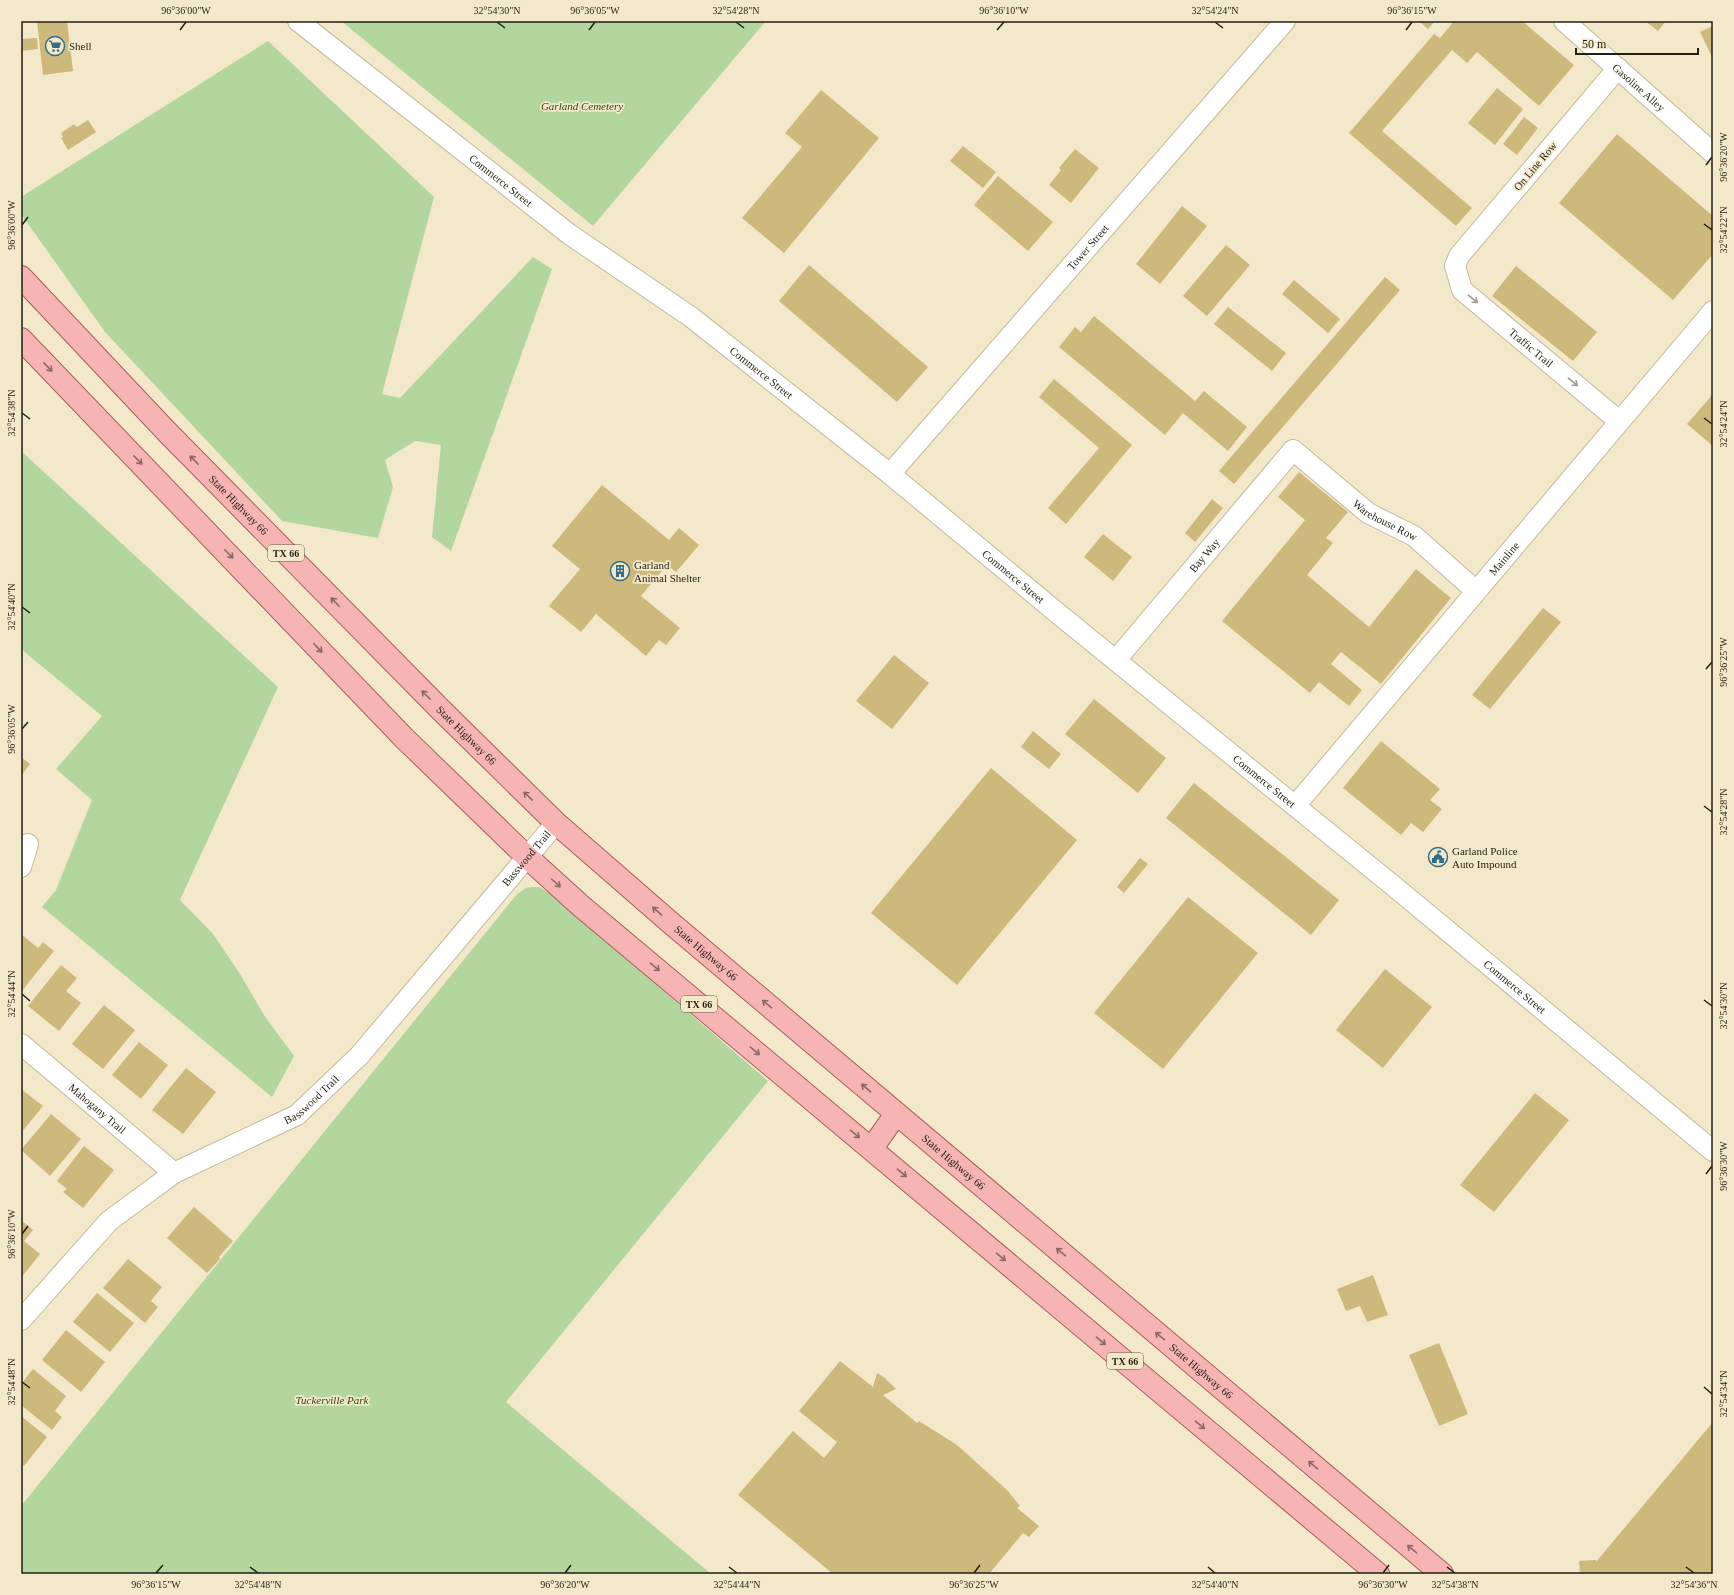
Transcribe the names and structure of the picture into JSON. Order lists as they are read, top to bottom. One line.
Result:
{"streets":{"main road":["State Highway 66","TX 66"],"street":["Gasoline Alley","On Line Row","Commerce Street","Tower Street","Traffic Trail","Warehouse Row","Bay Way","Mainline","Basswood Trail","Mahogany Trail"]},"crossings":[["Gasoline Alley","On Line Row"],["On Line Row","Traffic Trail"],["Commerce Street","Tower Street"],["Commerce Street","Bay Way"],["Commerce Street","Mainline"],["Traffic Trail","Mainline"],["State Highway 66","Basswood Trail"],["Warehouse Row","Bay Way"],["Warehouse Row","Mainline"],["TX 66","Basswood Trail"],["Basswood Trail","Mahogany Trail"]],"one_way":["Traffic Trail"],"parks":["Garland Cemetery","Tuckerville Park"],"places":{"supermarket":["Shell"],"building":["Garland Animal Shelter"],"public building":["Garland Police Auto Impound"]},"scale_bar":"50 m","coordinates":["96°36'00\"W","32°54'30\"N","96°36'05\"W","32°54'28\"N","96°36'10\"W","32°54'24\"N","96°36'15\"W","96°36'20\"W","32°54'22\"N","32°54'38\"N","32°54'40\"N","96°36'25\"W","32°54'44\"N","96°36'30\"W","32°54'48\"N","32°54'34\"N","32°54'36\"N"]}
